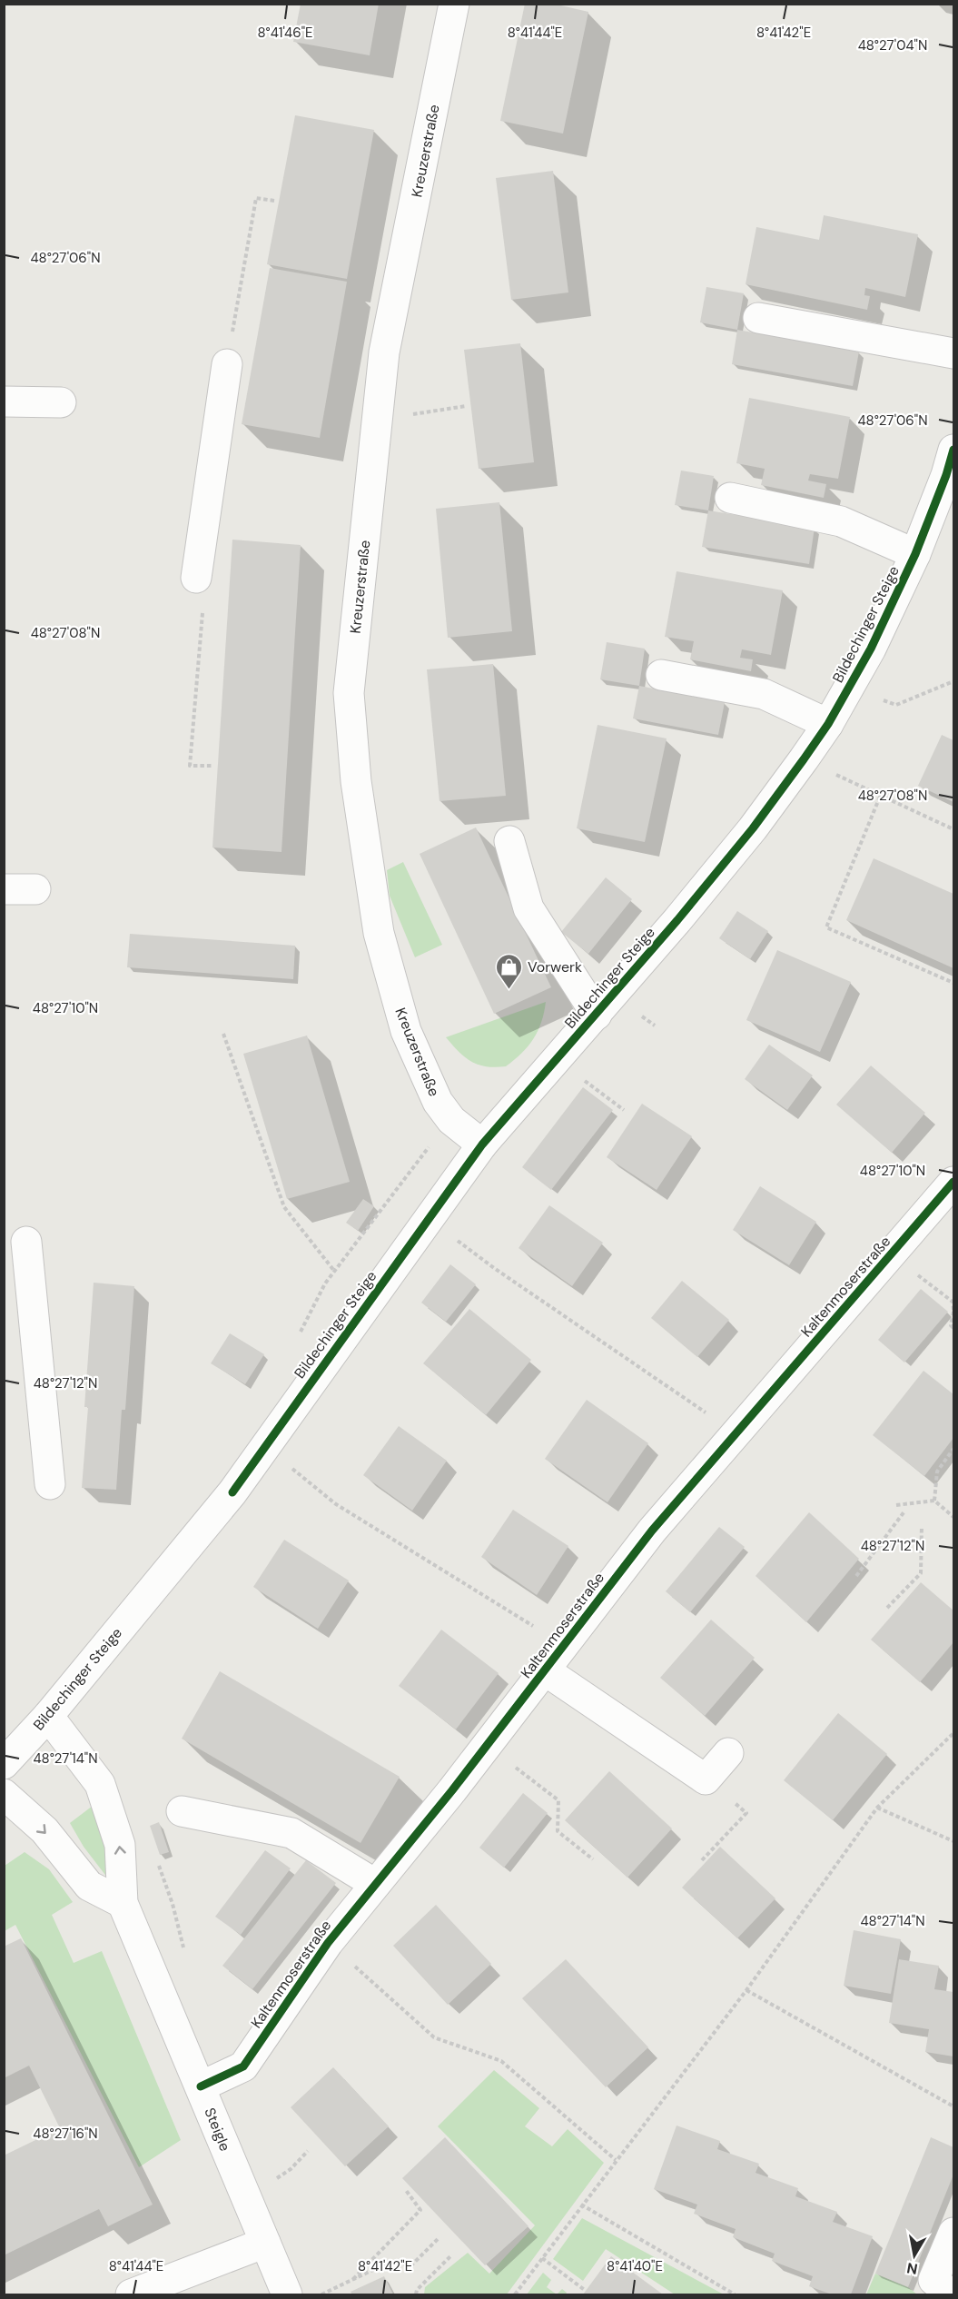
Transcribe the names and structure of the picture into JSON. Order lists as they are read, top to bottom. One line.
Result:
{"streets":{"street":["Kreuzerstraße","Bildechinger Steige","Kaltenmoserstraße","Steigle"]},"crossings":[["Kreuzerstraße","Bildechinger Steige"],["Bildechinger Steige","Steigle"],["Kaltenmoserstraße","Steigle"]],"places":{"shop":["Vorwerk"]},"north":"bottom","coordinates":["8°41'46\"E","8°41'44\"E","8°41'42\"E","48°27'04\"N","48°27'06\"N","48°27'08\"N","48°27'10\"N","48°27'12\"N","48°27'14\"N","48°27'16\"N","8°41'40\"E"]}
